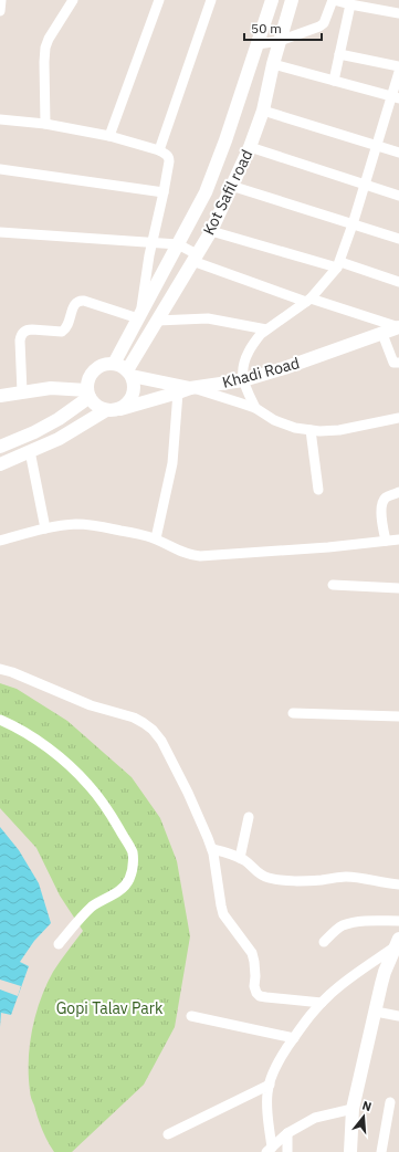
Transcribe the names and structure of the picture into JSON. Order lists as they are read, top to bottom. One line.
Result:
{"streets":{"main road":["Kot Safil road","Khadi Road"]},"crossings":[["Kot Safil road","Khadi Road"]],"parks":["Gopi Talav Park"],"scale_bar":"50 m","north":"top"}
